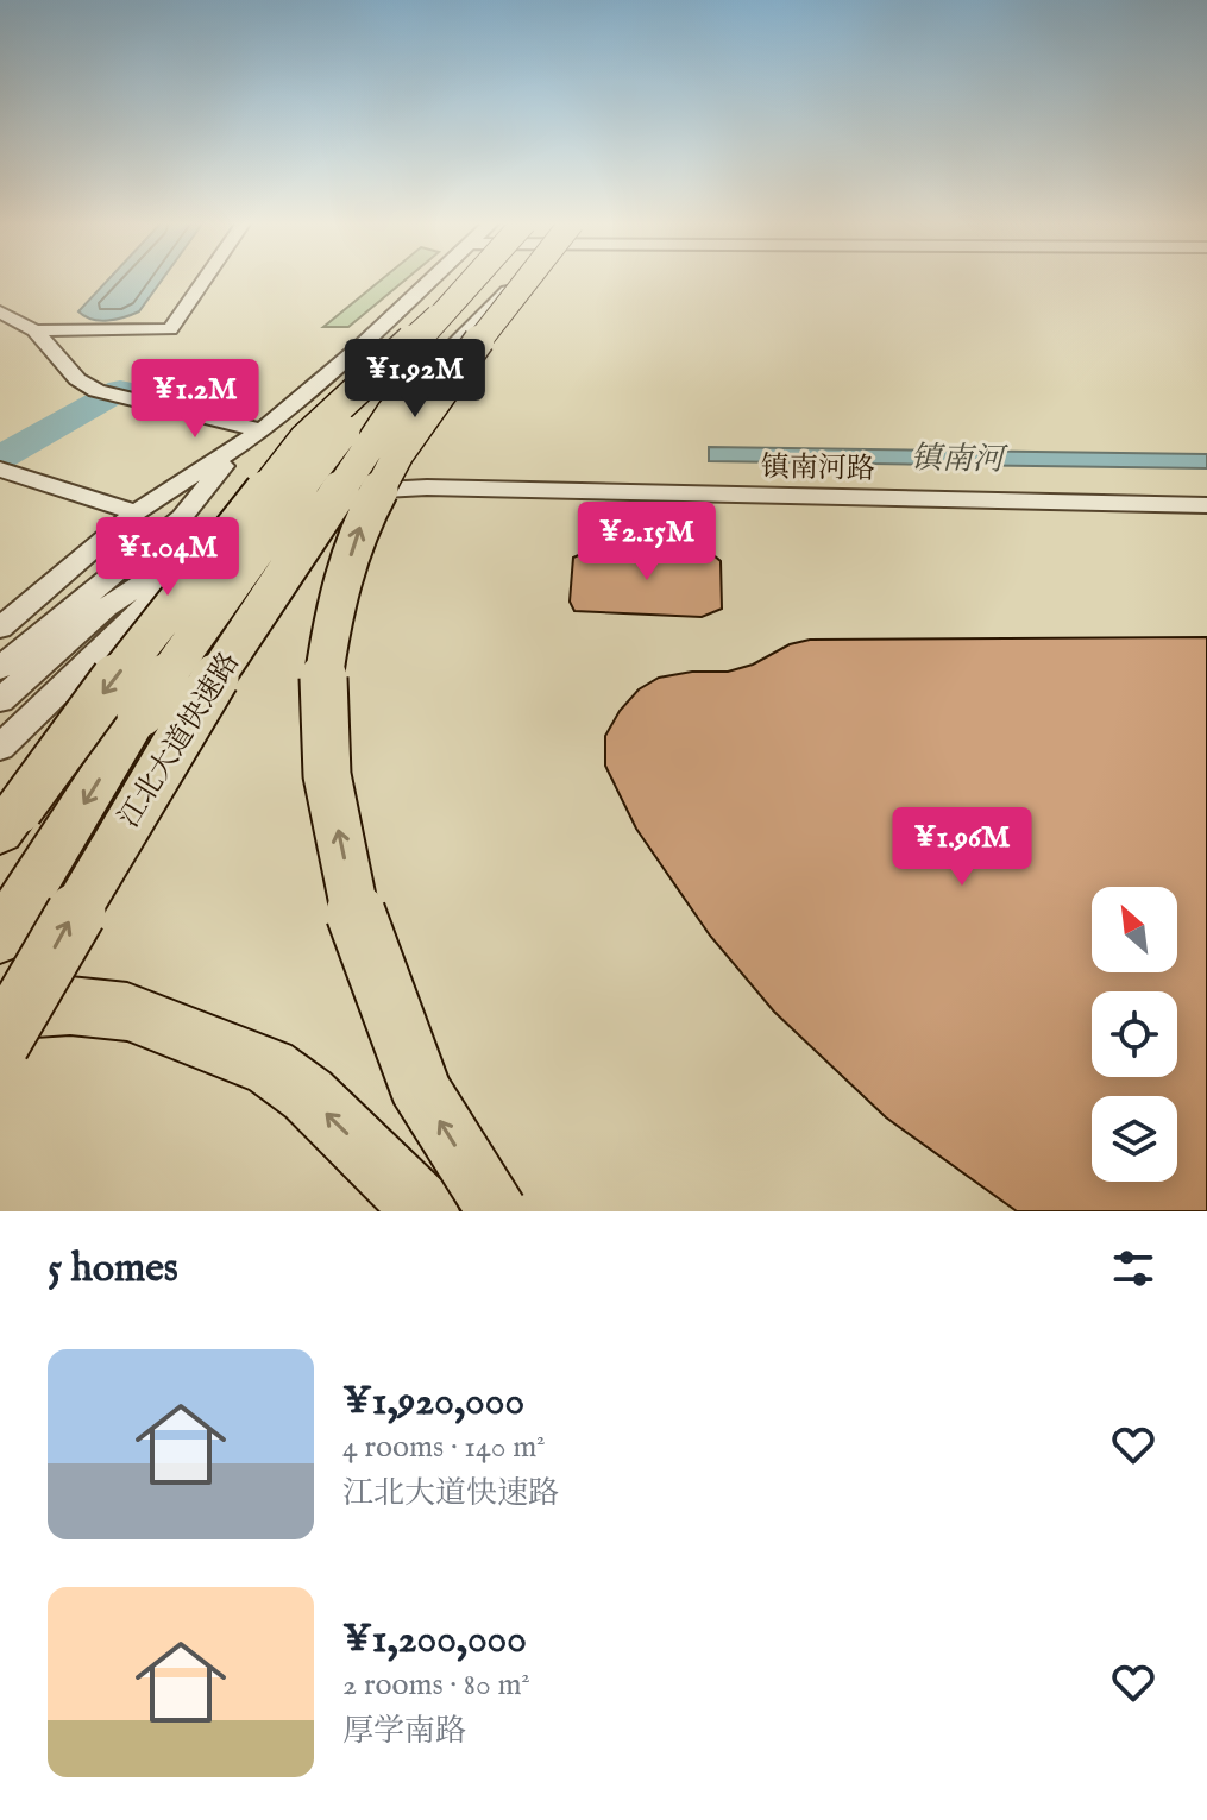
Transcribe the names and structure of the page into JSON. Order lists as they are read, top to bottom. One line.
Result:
{"streets":{"highway":["江北大道快速路"],"street":["镇南河路"]},"water":["镇南河"],"north":"top left","page":{"price":["¥1.92M","¥1.2M","¥2.15M","¥1.04M","¥1.96M"],"heading":"5 homes","list":[{"name":"¥1,920,000","note":"4 rooms · 140 m² · 江北大道快速路"},{"name":"¥1,200,000","note":"2 rooms · 80 m² · 厚学南路"}]}}
